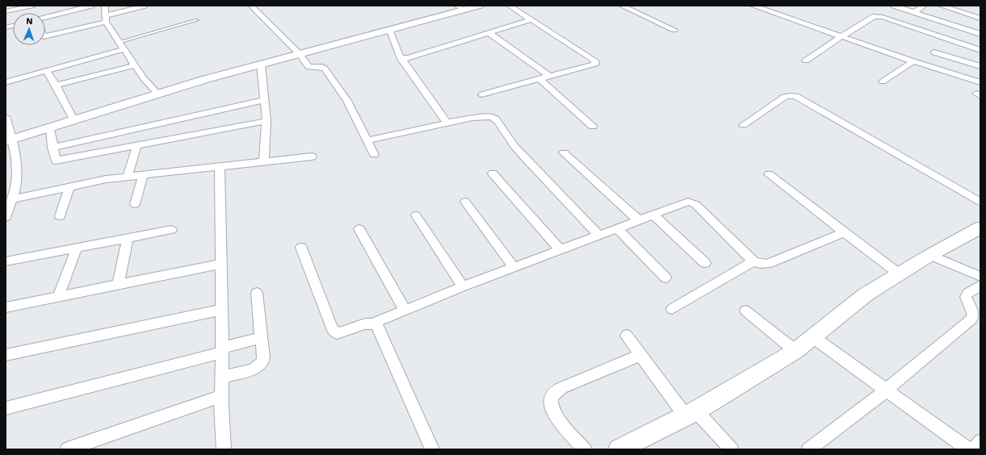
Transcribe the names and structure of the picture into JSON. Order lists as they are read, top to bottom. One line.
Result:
{"north":"top"}
